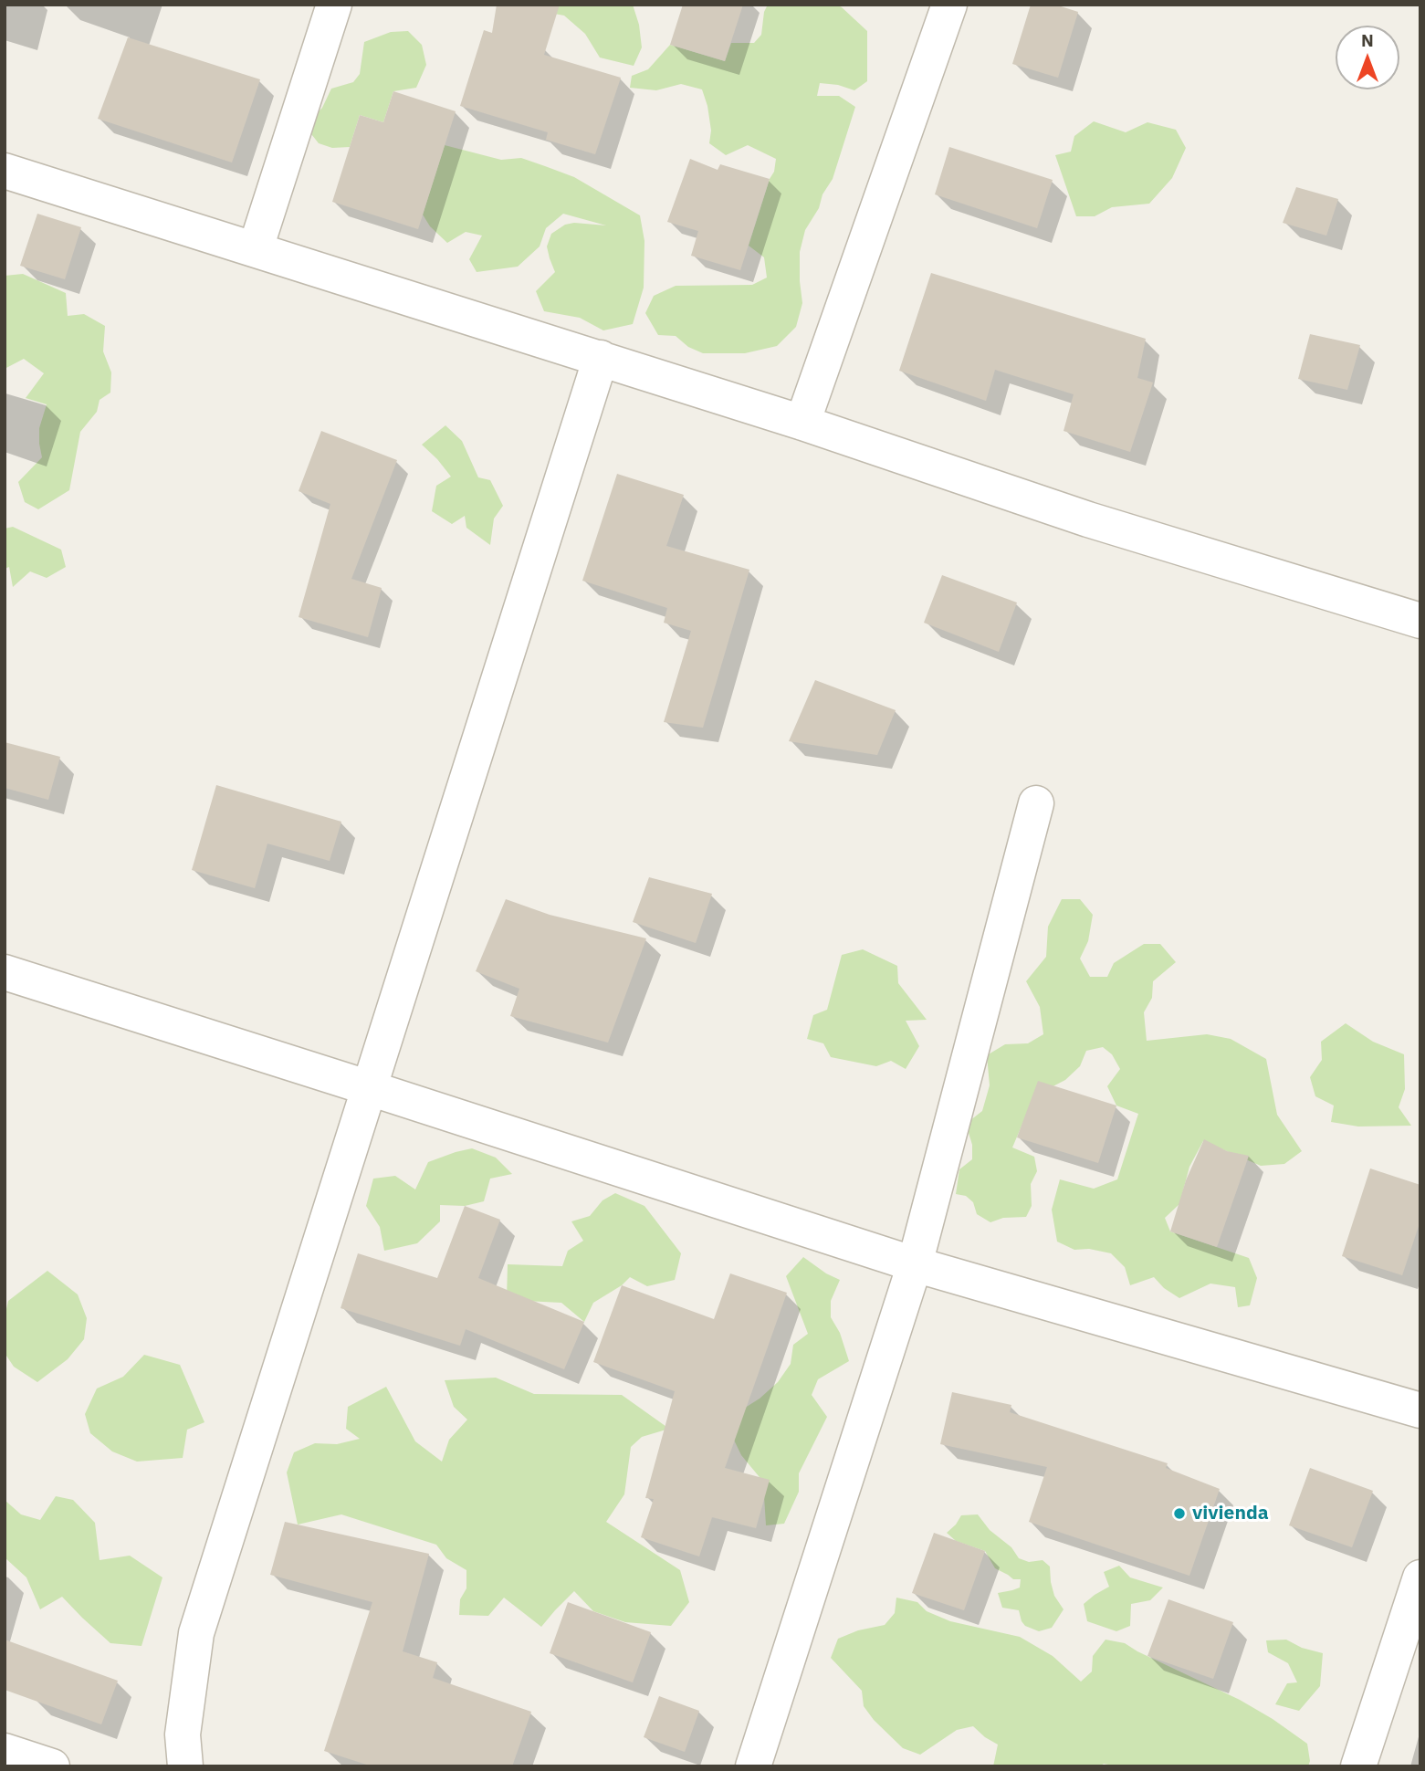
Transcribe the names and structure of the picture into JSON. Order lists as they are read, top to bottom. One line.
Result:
{"places":["vivienda"],"north":"top"}
